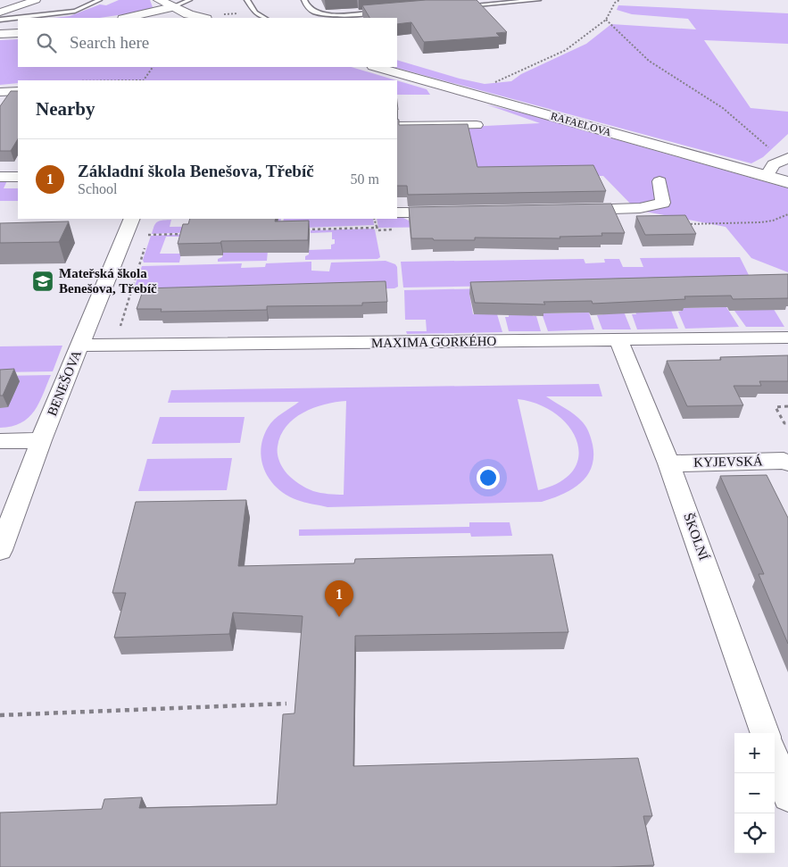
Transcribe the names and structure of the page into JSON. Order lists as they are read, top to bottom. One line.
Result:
{"streets":{"main road":["RAFAELOVA"],"street":["MAXIMA GORKÉHO","BENEŠOVA","KYJEVSKÁ","ŠKOLNÍ"]},"crossings":[["MAXIMA GORKÉHO","BENEŠOVA"],["MAXIMA GORKÉHO","ŠKOLNÍ"],["KYJEVSKÁ","ŠKOLNÍ"]],"places":{"school or university":["Mateřská škola Benešova, Třebíč"]},"page":{"search":"Search here","heading":"Nearby","list":[{"mark":"1","name":"Základní škola Benešova, Třebíč","note":"School","value":"50 m"}],"pins":"1","map_buttons":["+","−"]}}
